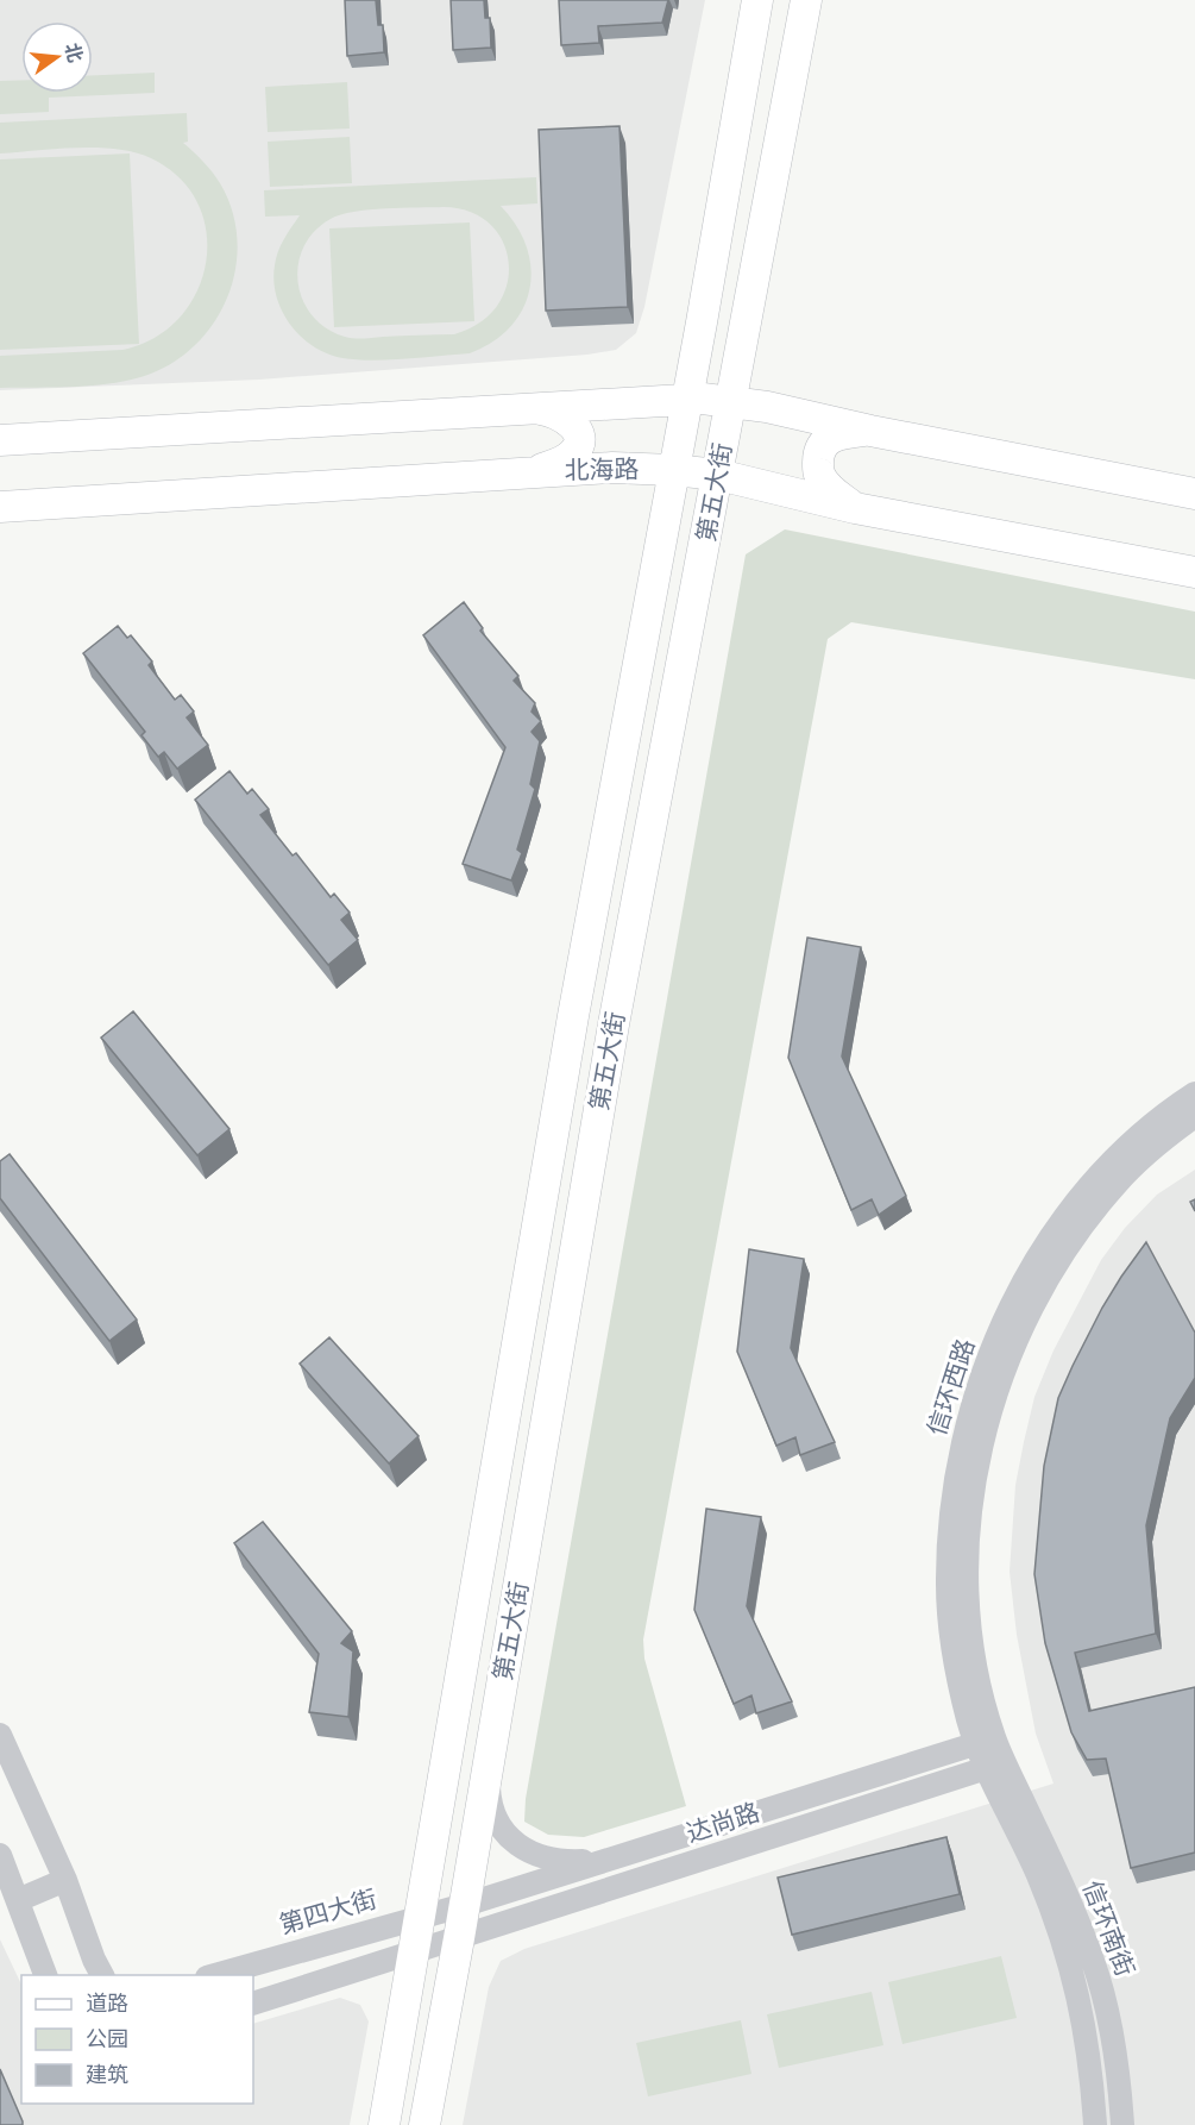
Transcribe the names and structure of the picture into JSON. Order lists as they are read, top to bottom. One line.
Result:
{"streets":{"main road":["北海路","第五大街"],"street":["信环西路","达尚路","第四大街","信环南街"]},"crossings":[["北海路","第五大街"],["第五大街","达尚路"],["第五大街","第四大街"],["信环西路","达尚路"],["信环西路","信环南街"],["达尚路","第四大街"],["达尚路","信环南街"]],"legend":["道路","公园","建筑"],"north":"right"}
